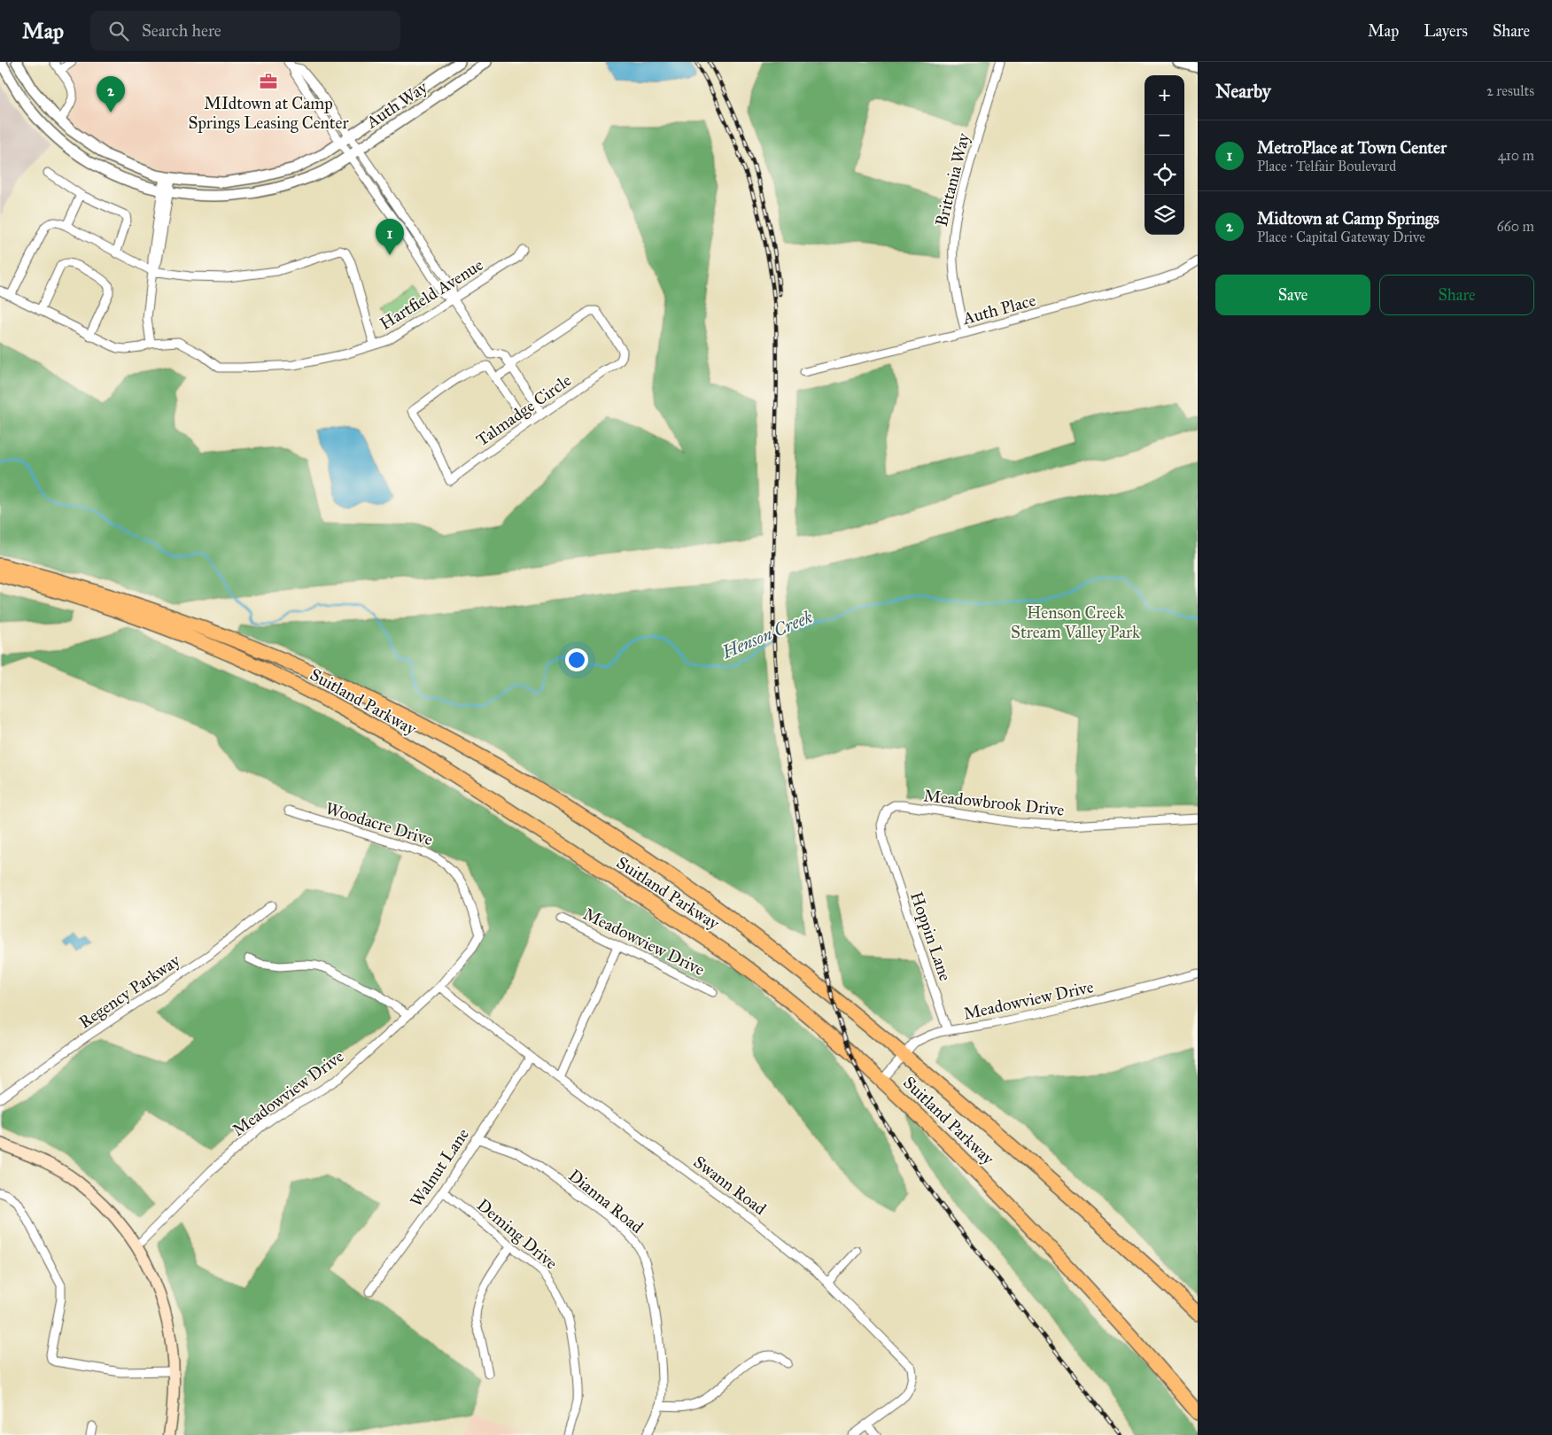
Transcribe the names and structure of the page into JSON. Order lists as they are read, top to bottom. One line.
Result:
{"streets":{"highway":["Suitland Parkway"],"street":["Auth Way","Brittania Way","Hartfield Avenue","Auth Place","Talmadge Circle","Meadowbrook Drive","Woodacre Drive","Hoppin Lane","Meadowview Drive","Regency Parkway","Walnut Lane","Swann Road","Dianna Road","Deming Drive"]},"crossings":[["Brittania Way","Auth Place"],["Suitland Parkway","Meadowview Drive"],["Meadowbrook Drive","Hoppin Lane"],["Woodacre Drive","Meadowview Drive"],["Woodacre Drive","Swann Road"],["Hoppin Lane","Meadowview Drive"],["Meadowview Drive","Swann Road"],["Walnut Lane","Swann Road"],["Walnut Lane","Dianna Road"],["Walnut Lane","Deming Drive"]],"water":["Henson Creek"],"parks":["Henson Creek Stream Valley Park"],"places":{"office":["MIdtown at Camp Springs Leasing Center"]},"page":{"header":"Map","search":"Search here","nav":["Map","Layers","Share"],"heading":["Nearby","2 results"],"map_buttons":["+","−"],"pins":["2","1"],"list":[{"mark":"1","name":"MetroPlace at Town Center","note":"Place · Telfair Boulevard","value":"410 m"},{"mark":"2","name":"Midtown at Camp Springs","note":"Place · Capital Gateway Drive","value":"660 m"}],"buttons":["Save","Share"]}}
